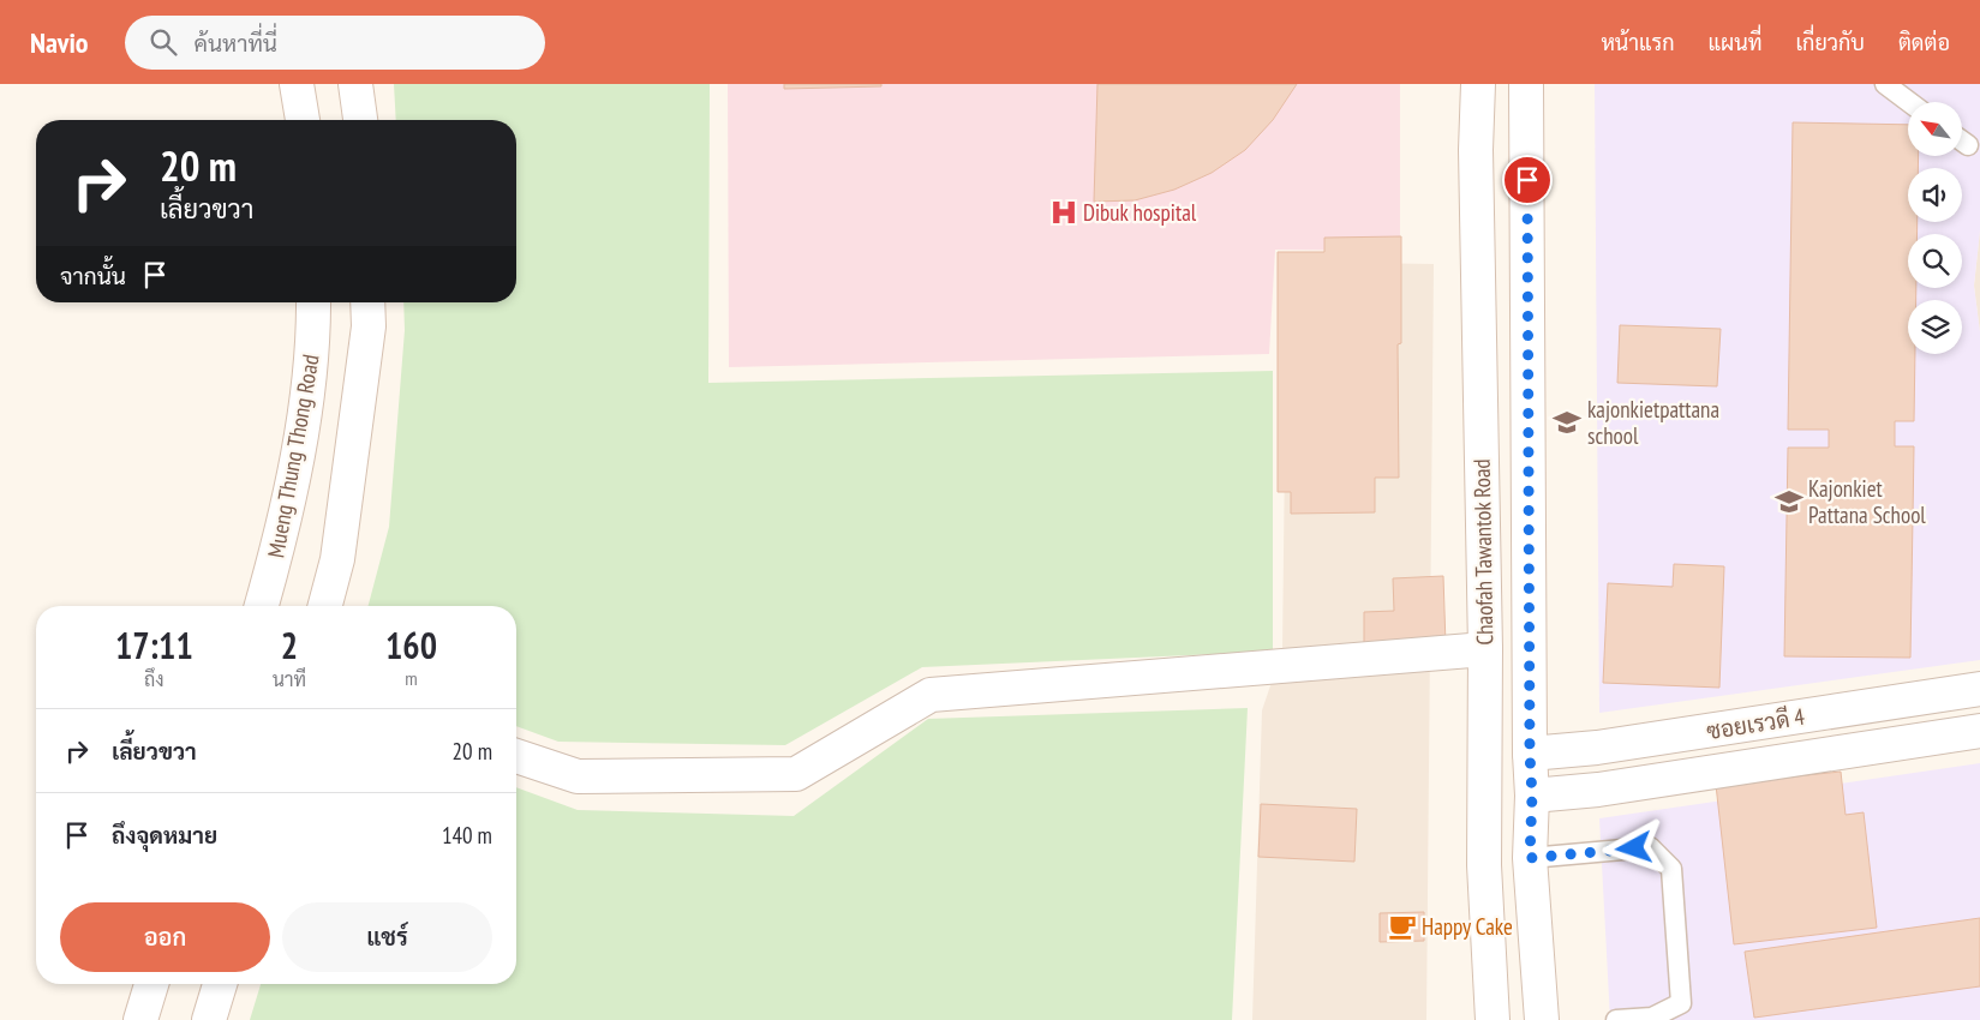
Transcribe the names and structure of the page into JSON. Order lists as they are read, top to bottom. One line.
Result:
{"streets":{"street":["Mueng Thung Thong Road","Chaofah Tawantok Road","ซอยเรวดี 4"]},"places":{"hospital":["Dibuk hospital"],"school or university":["kajonkietpattana school","Kajonkiet Pattana School"],"cafe":["Happy Cake"]},"north":"top left","page":{"header":"Navio","search":"ค้นหาที่นี่","nav":["หน้าแรก","แผนที่","เกี่ยวกับ","ติดต่อ"],"turn":["20 m","เลี้ยวขวา"],"then":"จากนั้น","eta":["17:11","ถึง","2","นาที","160","m"],"list":[{"name":"เลี้ยวขวา","value":"20 m"},{"name":"ถึงจุดหมาย","value":"140 m"}],"buttons":["ออก","แชร์"]}}
